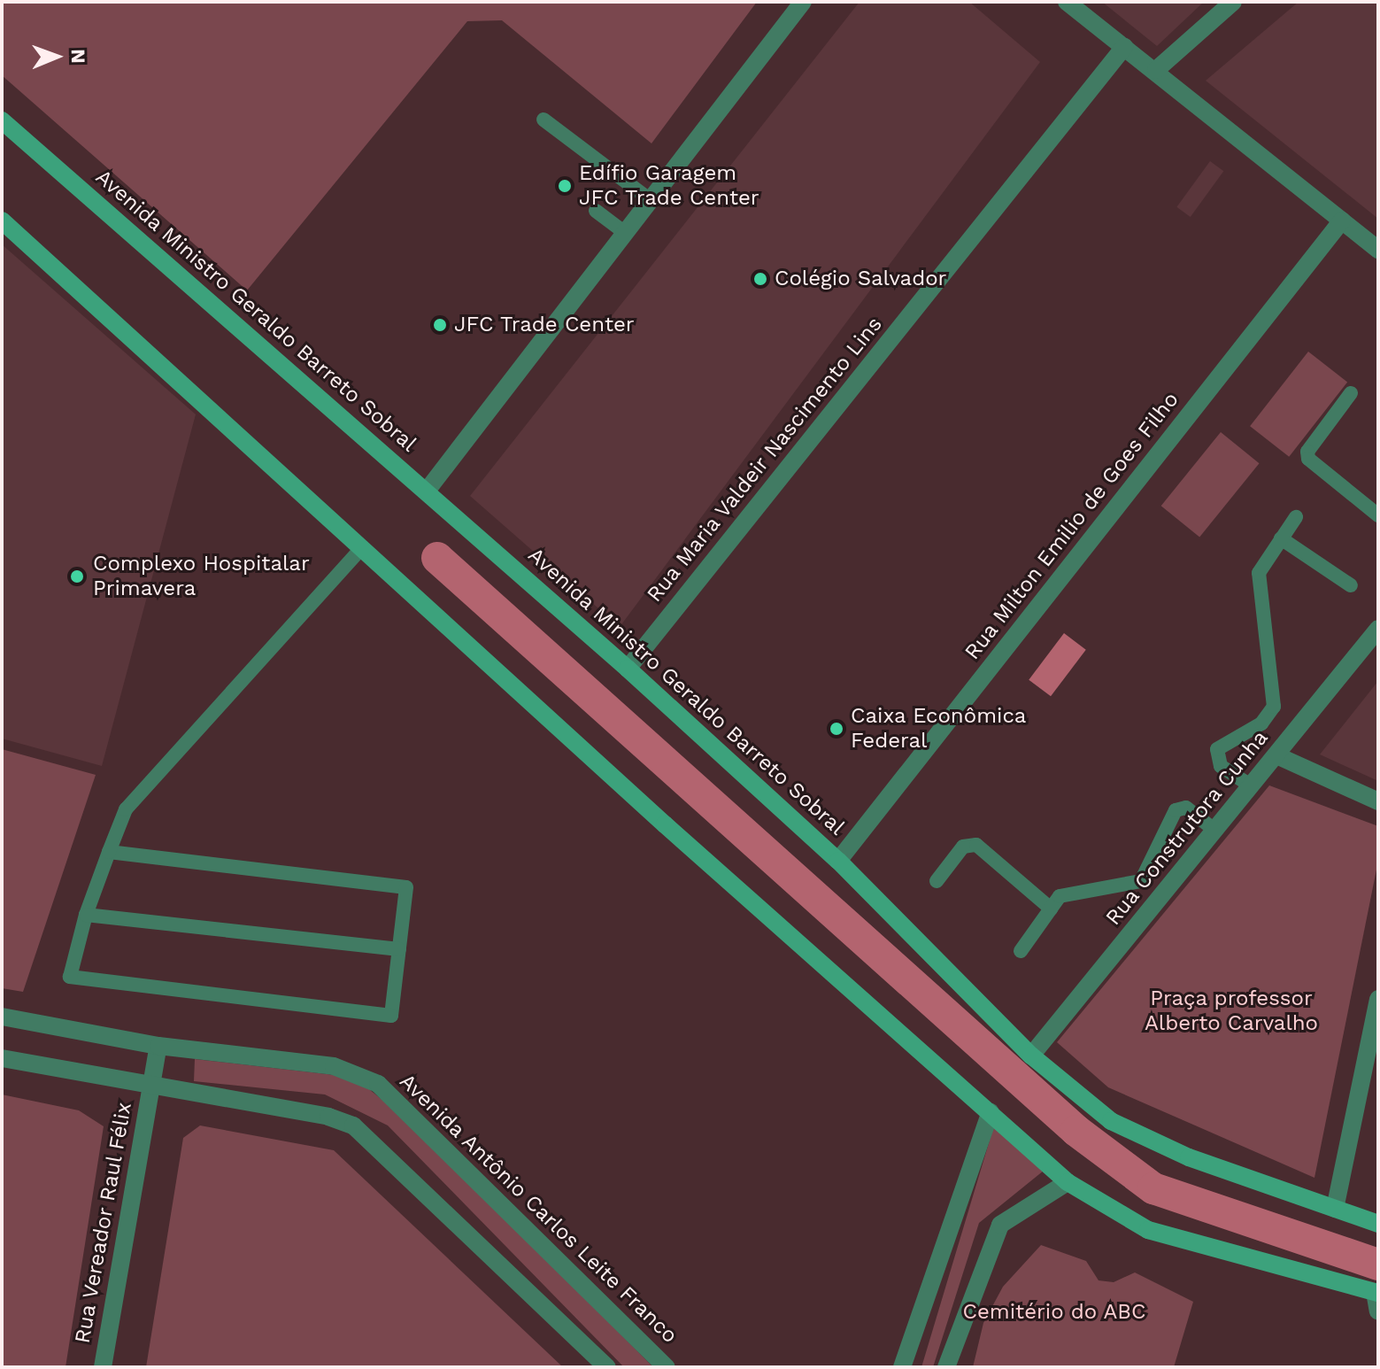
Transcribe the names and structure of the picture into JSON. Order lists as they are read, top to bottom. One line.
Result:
{"streets":{"main road":["Avenida Ministro Geraldo Barreto Sobral"],"street":["Rua Maria Valdeir Nascimento Lins","Rua Milton Emilio de Goes Filho","Rua Construtora Cunha","Avenida Antônio Carlos Leite Franco","Rua Vereador Raul Félix"]},"crossings":[["Avenida Ministro Geraldo Barreto Sobral","Rua Maria Valdeir Nascimento Lins"],["Avenida Ministro Geraldo Barreto Sobral","Rua Milton Emilio de Goes Filho"],["Avenida Ministro Geraldo Barreto Sobral","Rua Construtora Cunha"],["Avenida Antônio Carlos Leite Franco","Rua Vereador Raul Félix"]],"parks":["Praça professor Alberto Carvalho","Cemitério do ABC"],"places":["Edífio Garagem JFC Trade Center","Colégio Salvador","JFC Trade Center","Complexo Hospitalar Primavera","Caixa Econômica Federal"],"north":"right"}
